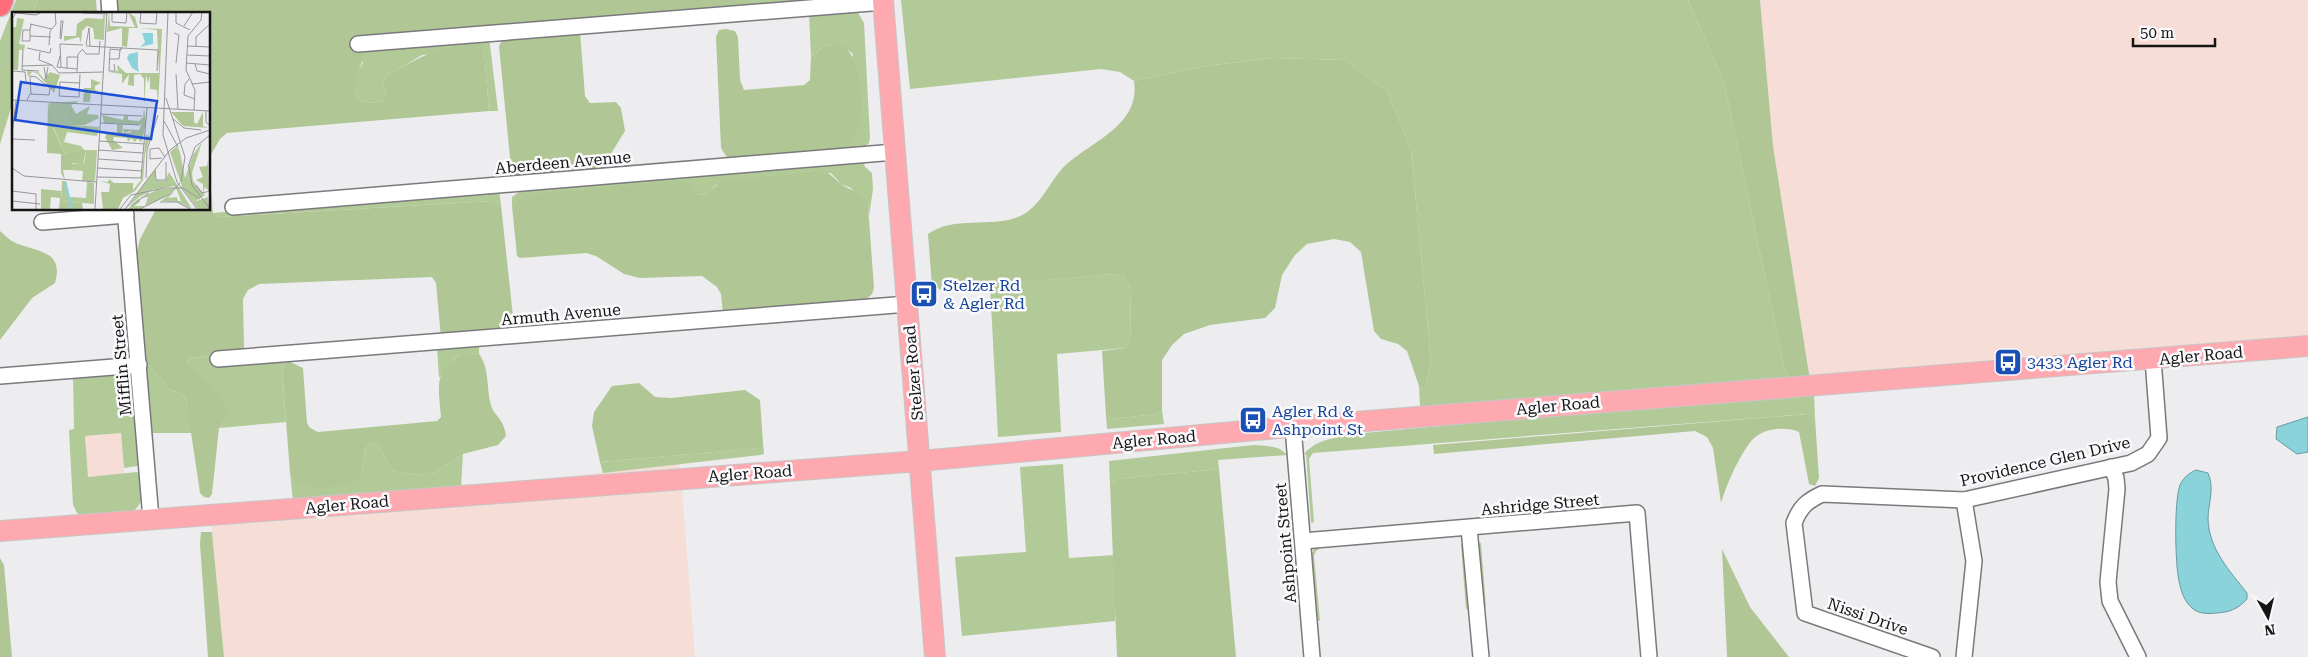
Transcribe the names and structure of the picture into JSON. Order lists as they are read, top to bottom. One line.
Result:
{"streets":{"main road":["Agler Road","Stelzer Road"],"street":["Aberdeen Avenue","Armuth Avenue","Mifflin Street","Providence Glen Drive","Ashridge Street","Ashpoint Street","Nissi Drive"]},"crossings":[["Aberdeen Avenue","Stelzer Road"],["Armuth Avenue","Stelzer Road"],["Agler Road","Mifflin Street"],["Agler Road","Stelzer Road"],["Agler Road","Providence Glen Drive"],["Agler Road","Ashpoint Street"],["Providence Glen Drive","Nissi Drive"],["Ashridge Street","Ashpoint Street"]],"places":{"bus stop":["Stelzer Rd & Agler Rd","3433 Agler Rd","Agler Rd & Ashpoint St"]},"scale_bar":"50 m","north":"bottom"}
